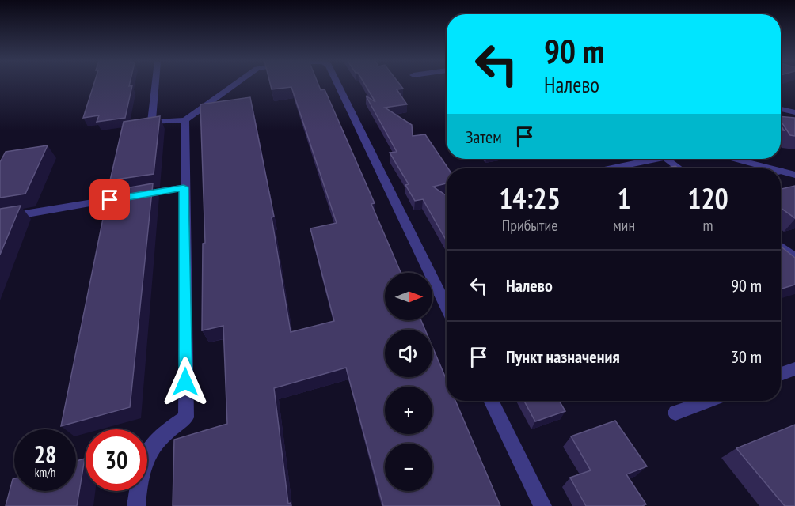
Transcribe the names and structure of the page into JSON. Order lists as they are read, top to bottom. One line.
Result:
{"north":"right","page":{"turn":["90 m","Налево"],"then":"Затем","eta":["14:25","Прибытие","1","мин","120","m"],"list":[{"name":"Налево","value":"90 m"},{"name":"Пункт назначения","value":"30 m"}],"map_buttons":["+","−"],"speed":"28 km/h","limit":"30"}}
